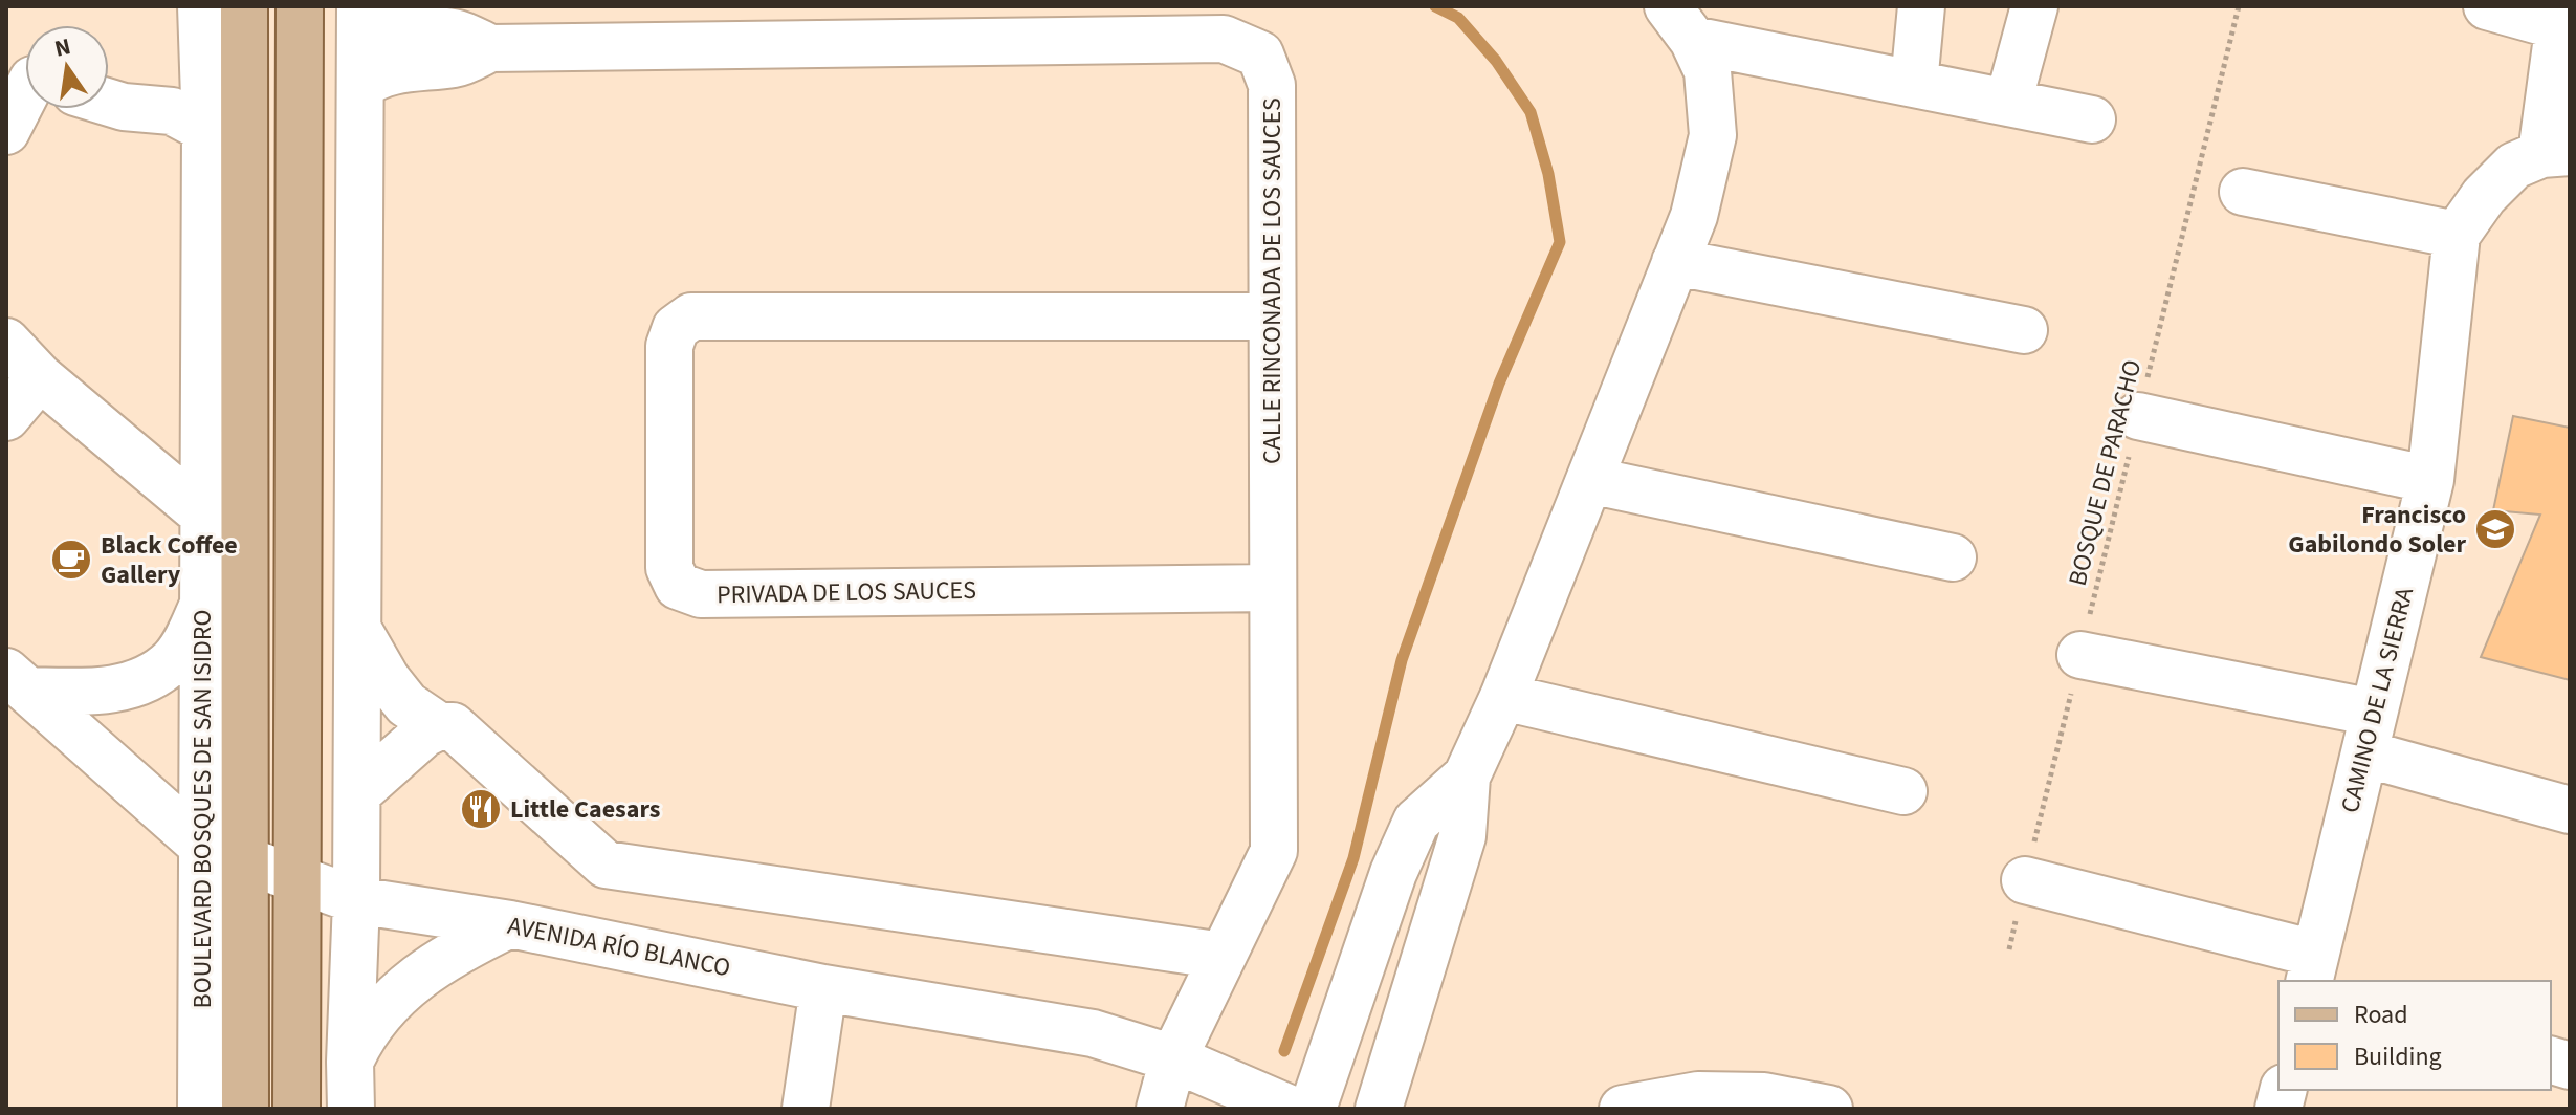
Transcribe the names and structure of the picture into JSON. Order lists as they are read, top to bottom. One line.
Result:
{"streets":{"main road":["BOULEVARD BOSQUES DE SAN ISIDRO"],"street":["CALLE RINCONADA DE LOS SAUCES","PRIVADA DE LOS SAUCES","CAMINO DE LA SIERRA","AVENIDA RÍO BLANCO"],"path":["BOSQUE DE PARACHO"]},"crossings":[["CALLE RINCONADA DE LOS SAUCES","PRIVADA DE LOS SAUCES"],["CALLE RINCONADA DE LOS SAUCES","AVENIDA RÍO BLANCO"],["BOULEVARD BOSQUES DE SAN ISIDRO","AVENIDA RÍO BLANCO"]],"places":{"school or university":["Francisco Gabilondo Soler"],"cafe":["Black Coffee Gallery"],"restaurant":["Little Caesars"]},"legend":["Road","Building"],"north":"top"}
